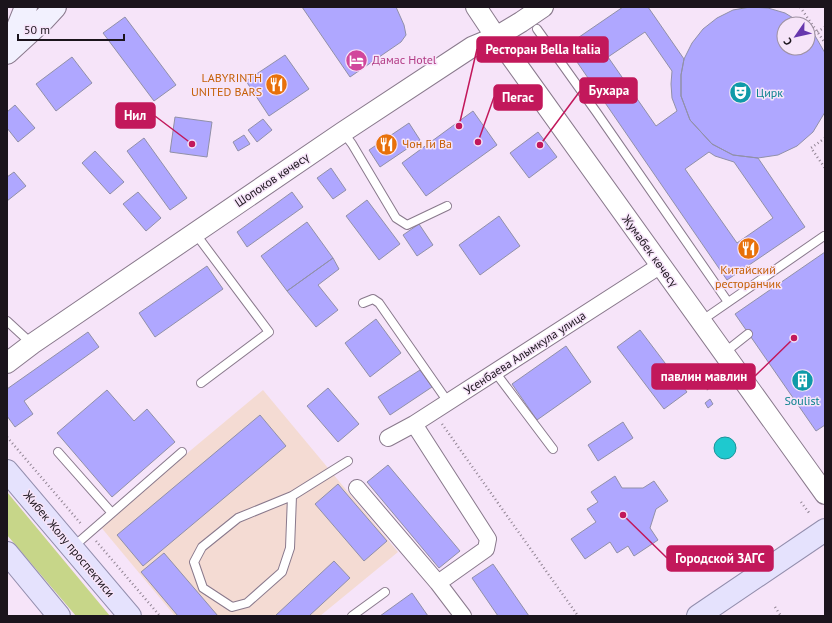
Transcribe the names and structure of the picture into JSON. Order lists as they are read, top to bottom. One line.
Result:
{"streets":{"main road":["Жибек Жолу проспектиси"],"street":["Шопоков көчөсү","Жумабек көчөсү","Усенбаева Алымкула улица"]},"crossings":[["Шопоков көчөсү","Жумабек көчөсү"],["Жумабек көчөсү","Усенбаева Алымкула улица"]],"places":{"hotel":["Дамас Hotel"],"restaurant":["LABYRINTH UNITED BARS","Чон Ги Ва","Китайский ресторанчик"],"theatre":["Цирк"],"other":["Ресторан Bella Italia","Пегас","Нил","Бухара","павлин мавлин","Городской ЗАГС"],"building":["Soulist"]},"scale_bar":"50 m","north":"bottom left"}
